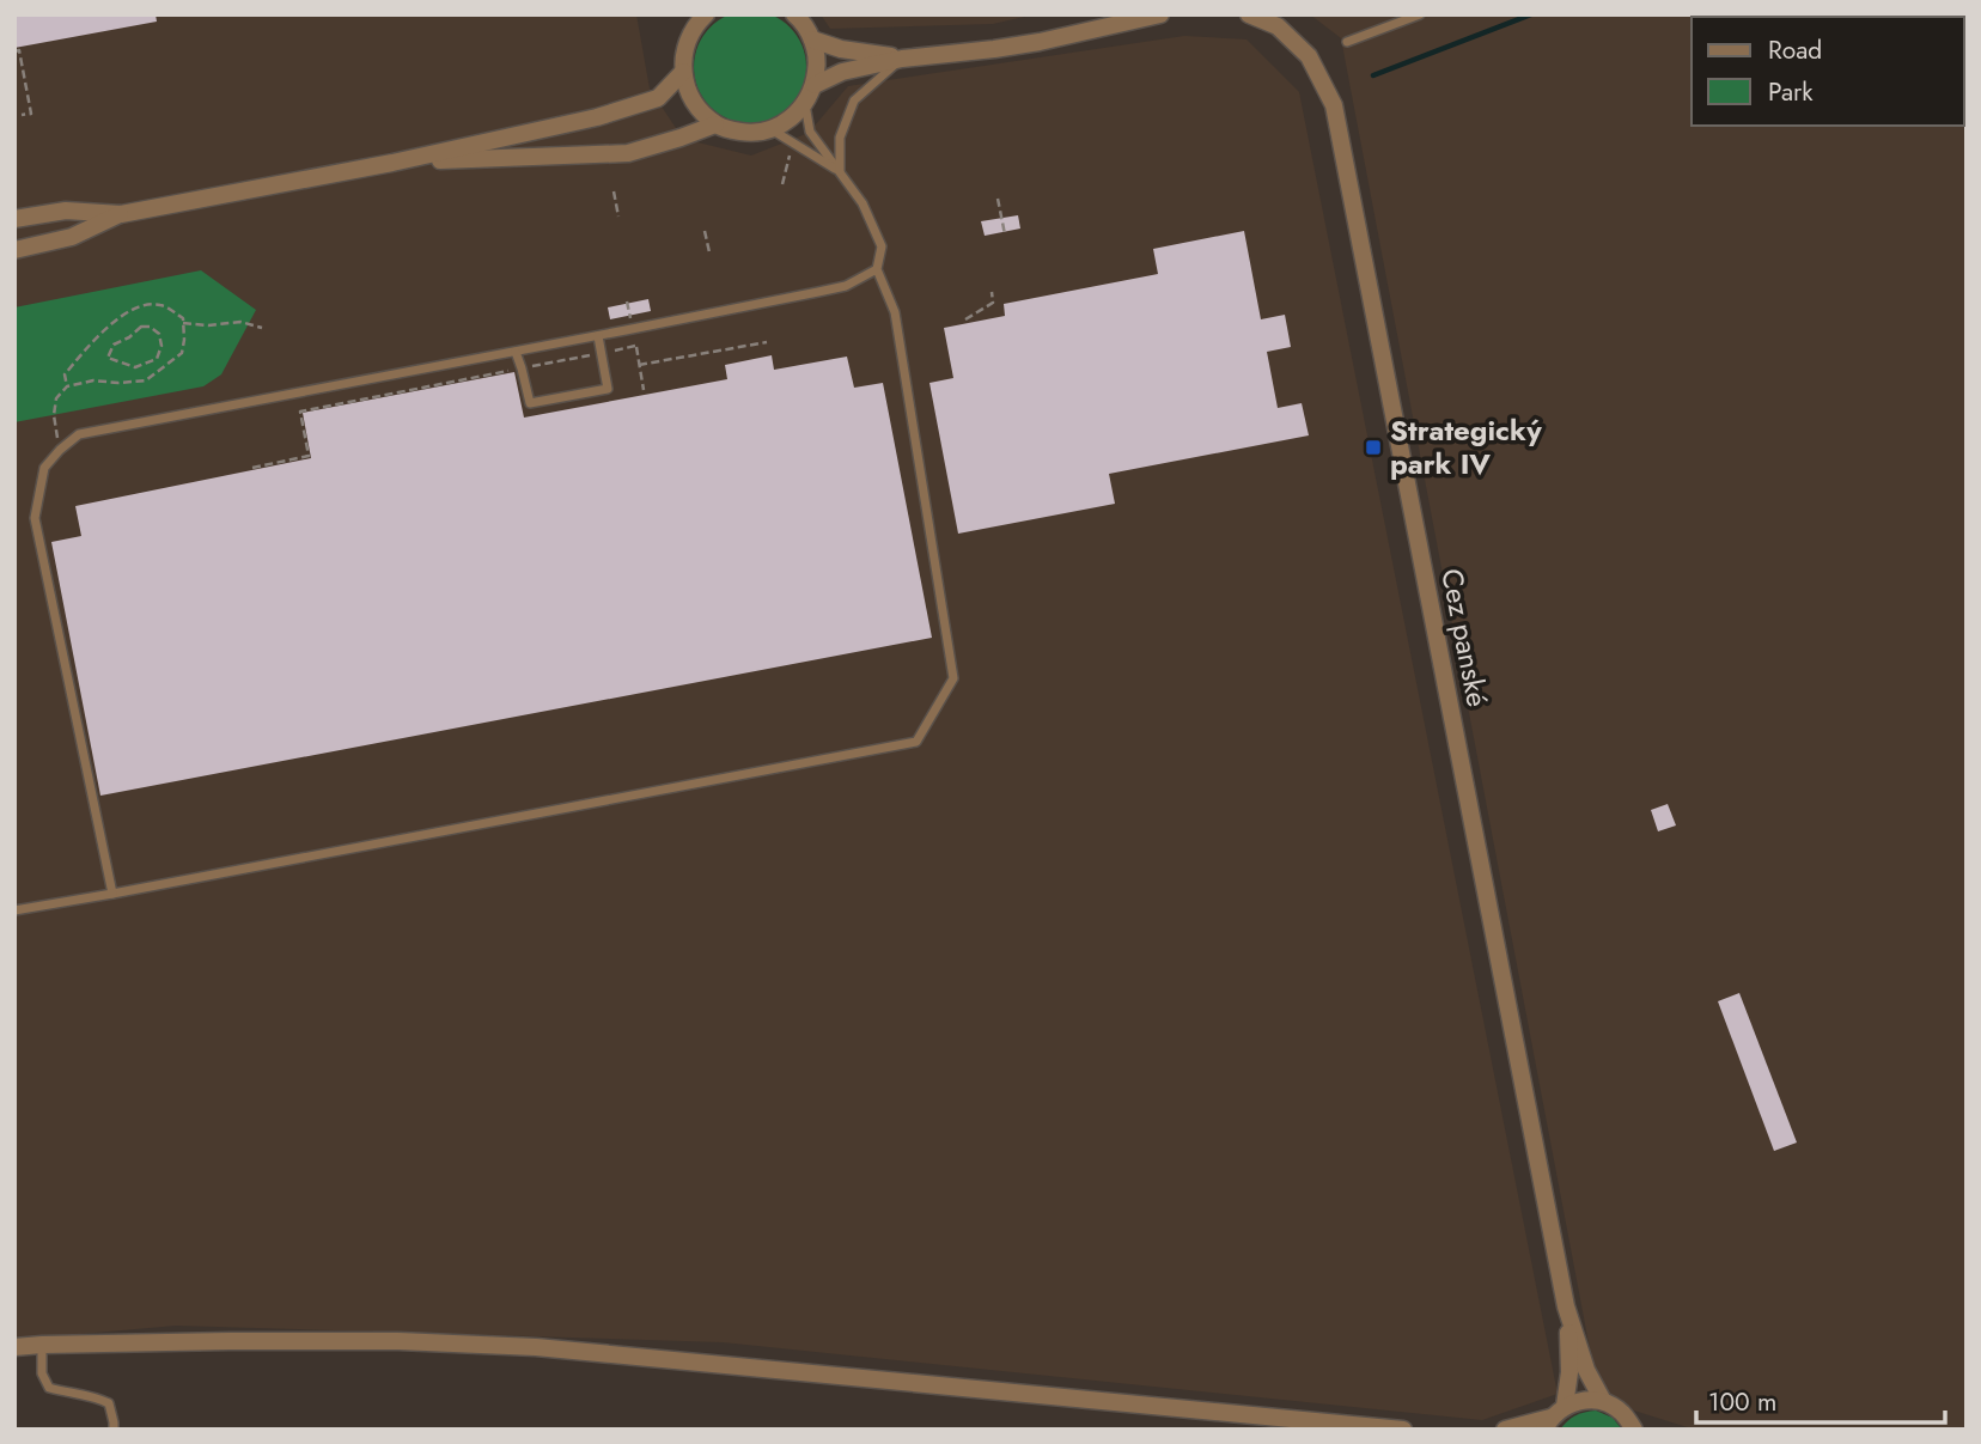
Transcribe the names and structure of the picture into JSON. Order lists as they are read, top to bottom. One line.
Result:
{"streets":{"street":["Cez panské"]},"places":{"transit":["Strategický park IV"]},"legend":["Road","Park"],"scale_bar":"100 m"}
